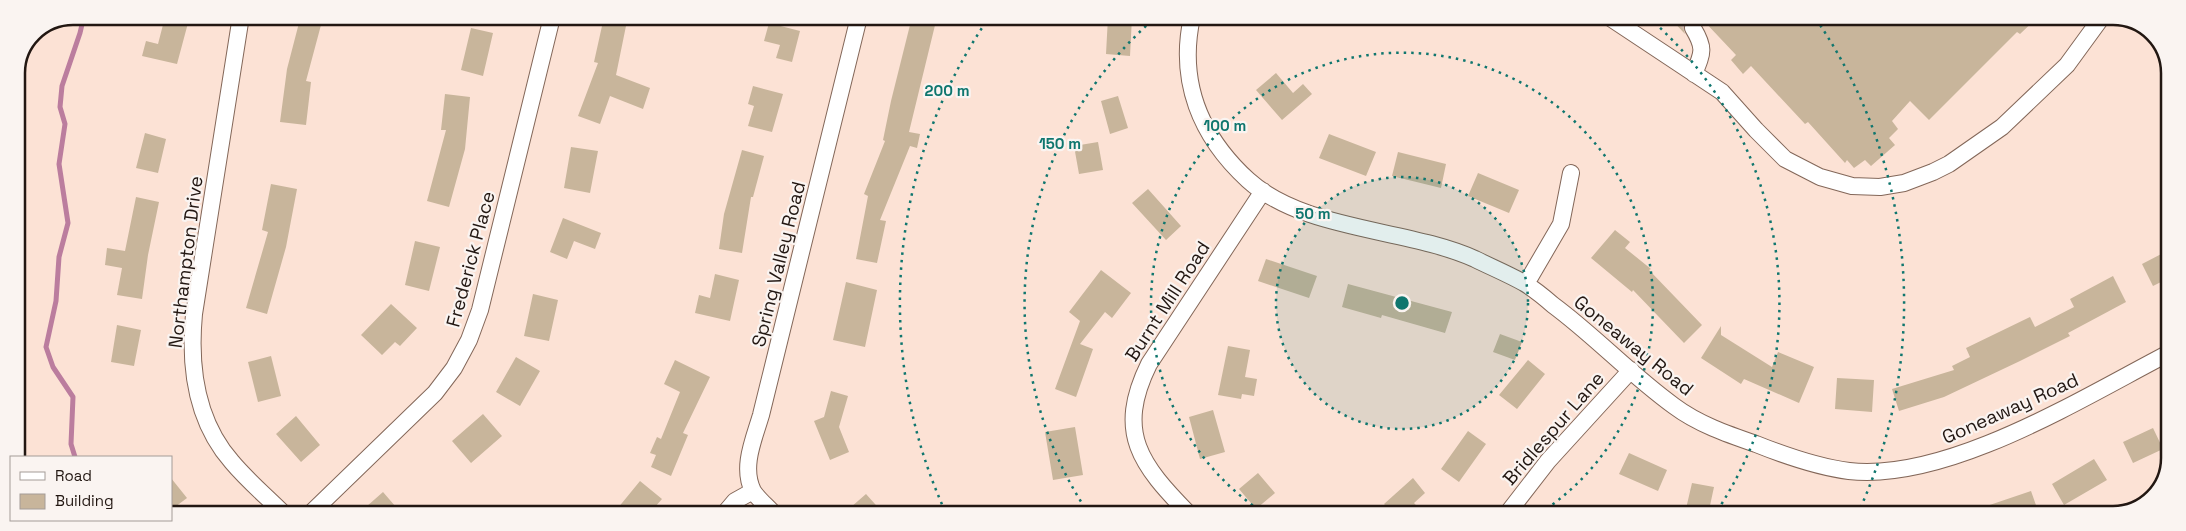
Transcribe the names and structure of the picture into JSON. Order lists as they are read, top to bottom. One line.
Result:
{"streets":{"street":["Frederick Place","Northampton Drive","Spring Valley Road","Burnt Mill Road","Goneaway Road","Bridlespur Lane"]},"crossings":[["Burnt Mill Road","Goneaway Road"],["Goneaway Road","Bridlespur Lane"]],"legend":["Road","Building"],"rings":["200 m","100 m","150 m","50 m"]}
